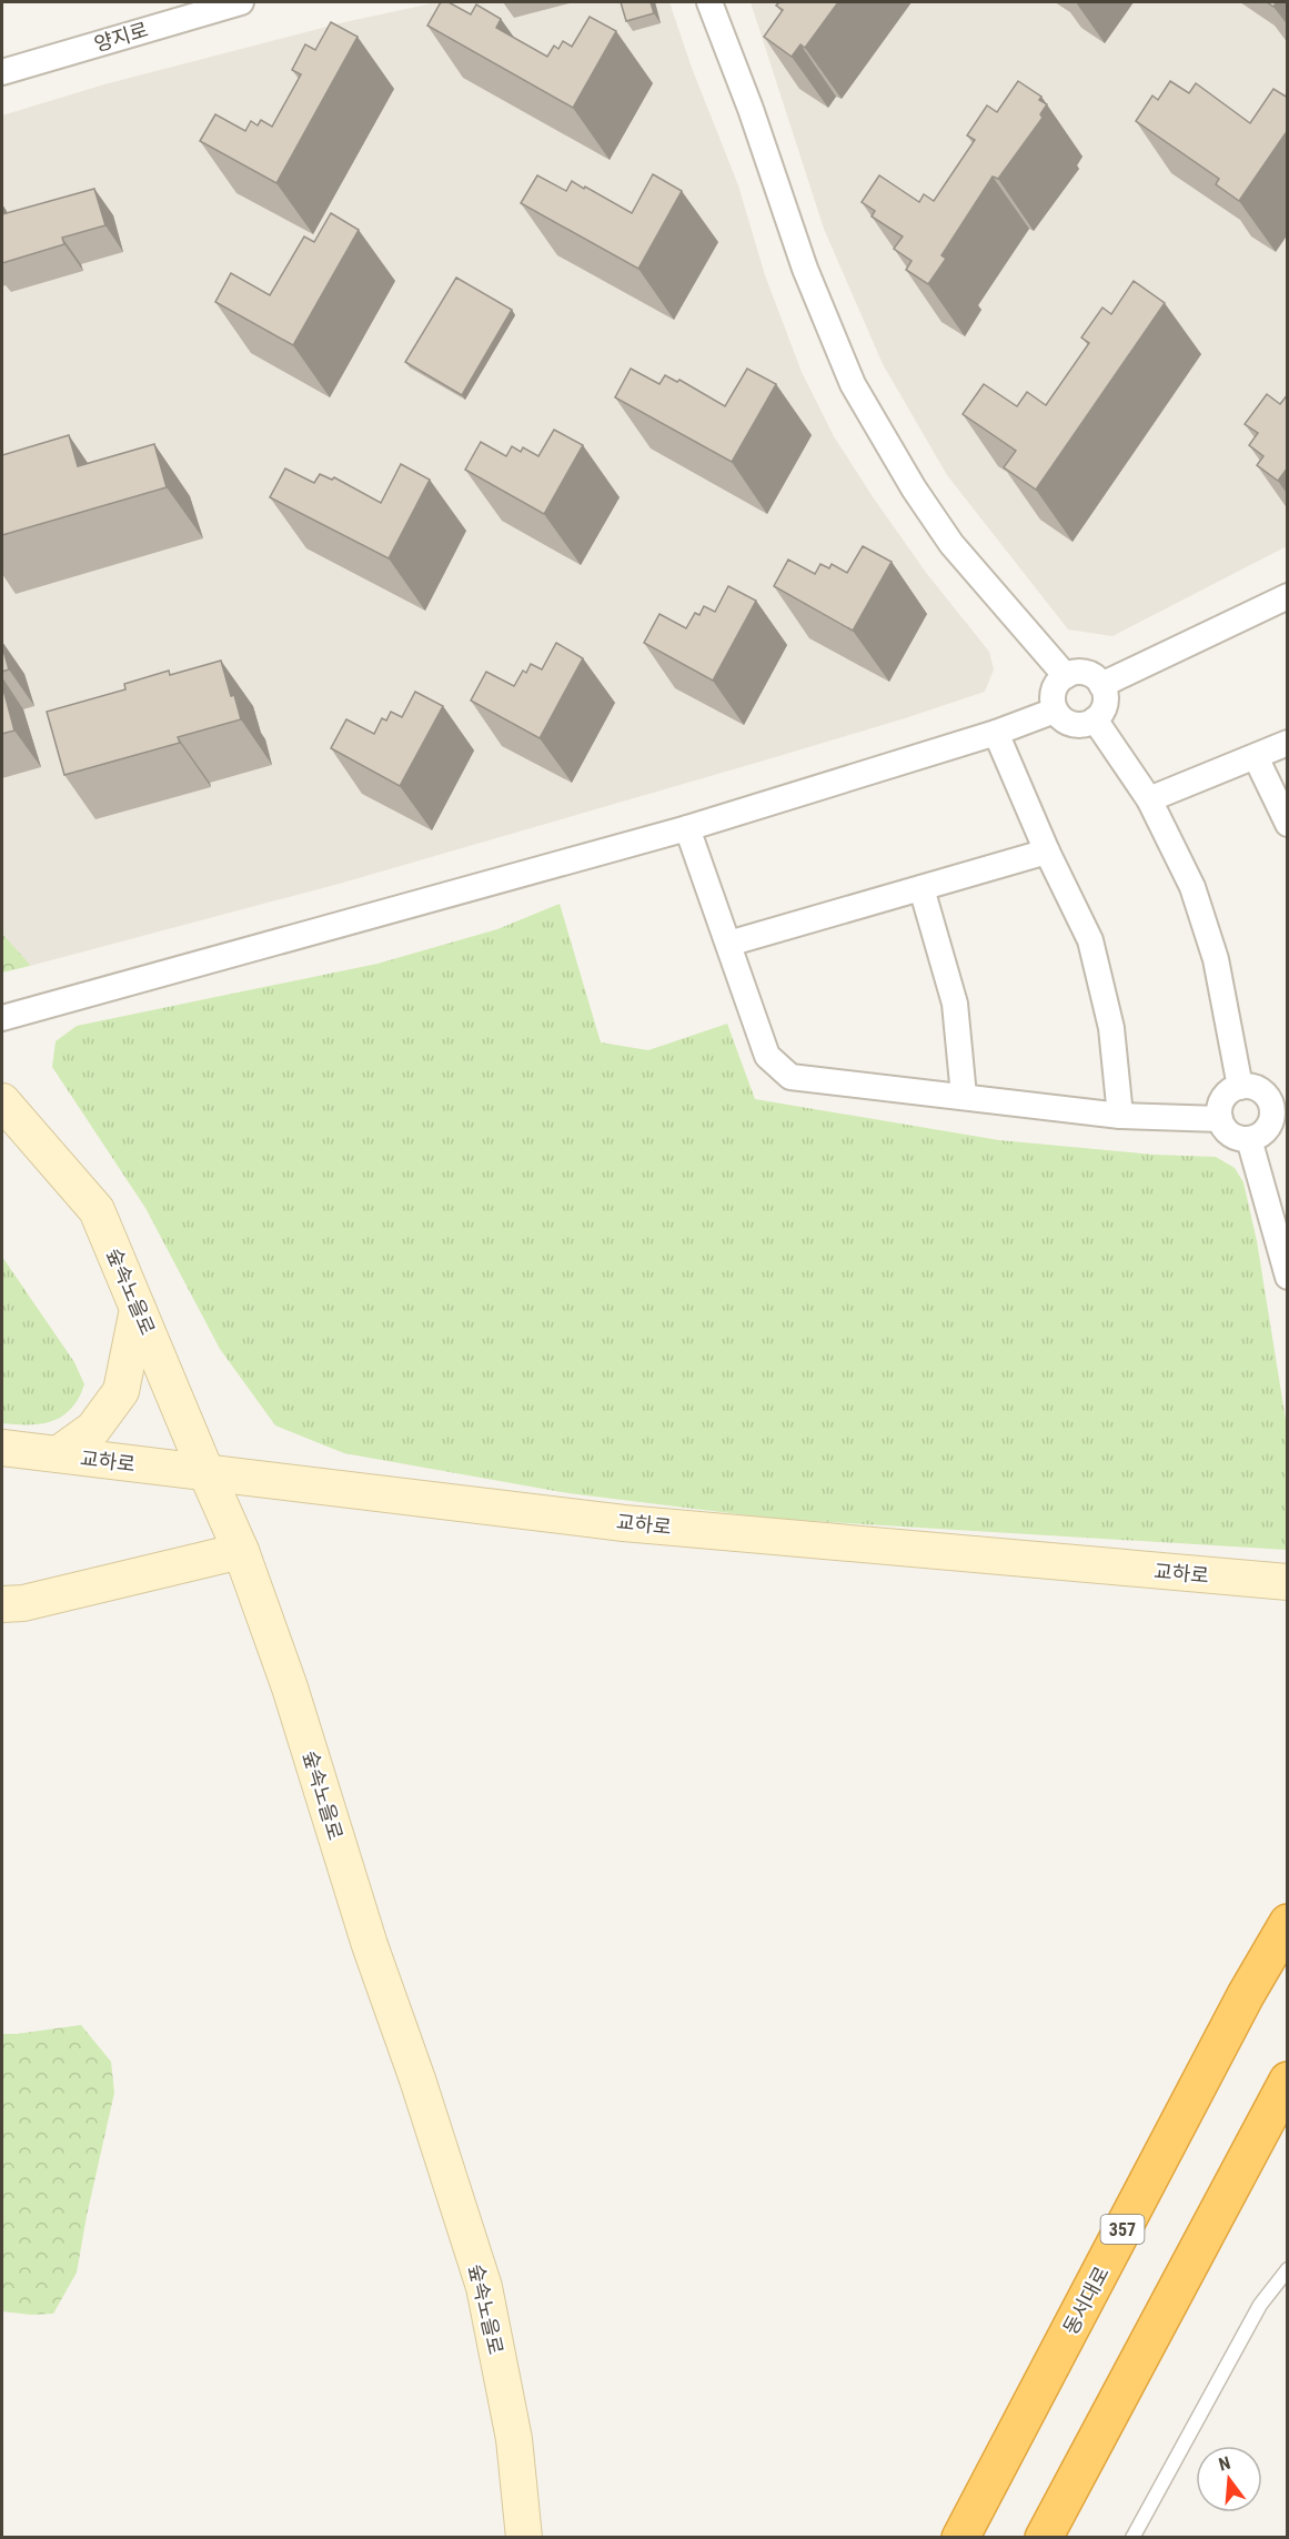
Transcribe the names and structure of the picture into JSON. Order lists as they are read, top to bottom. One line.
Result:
{"streets":{"highway":["357","동서대로"],"street":["양지로","숲속노을로","교하로"]},"crossings":[["숲속노을로","교하로"]],"north":"top"}
